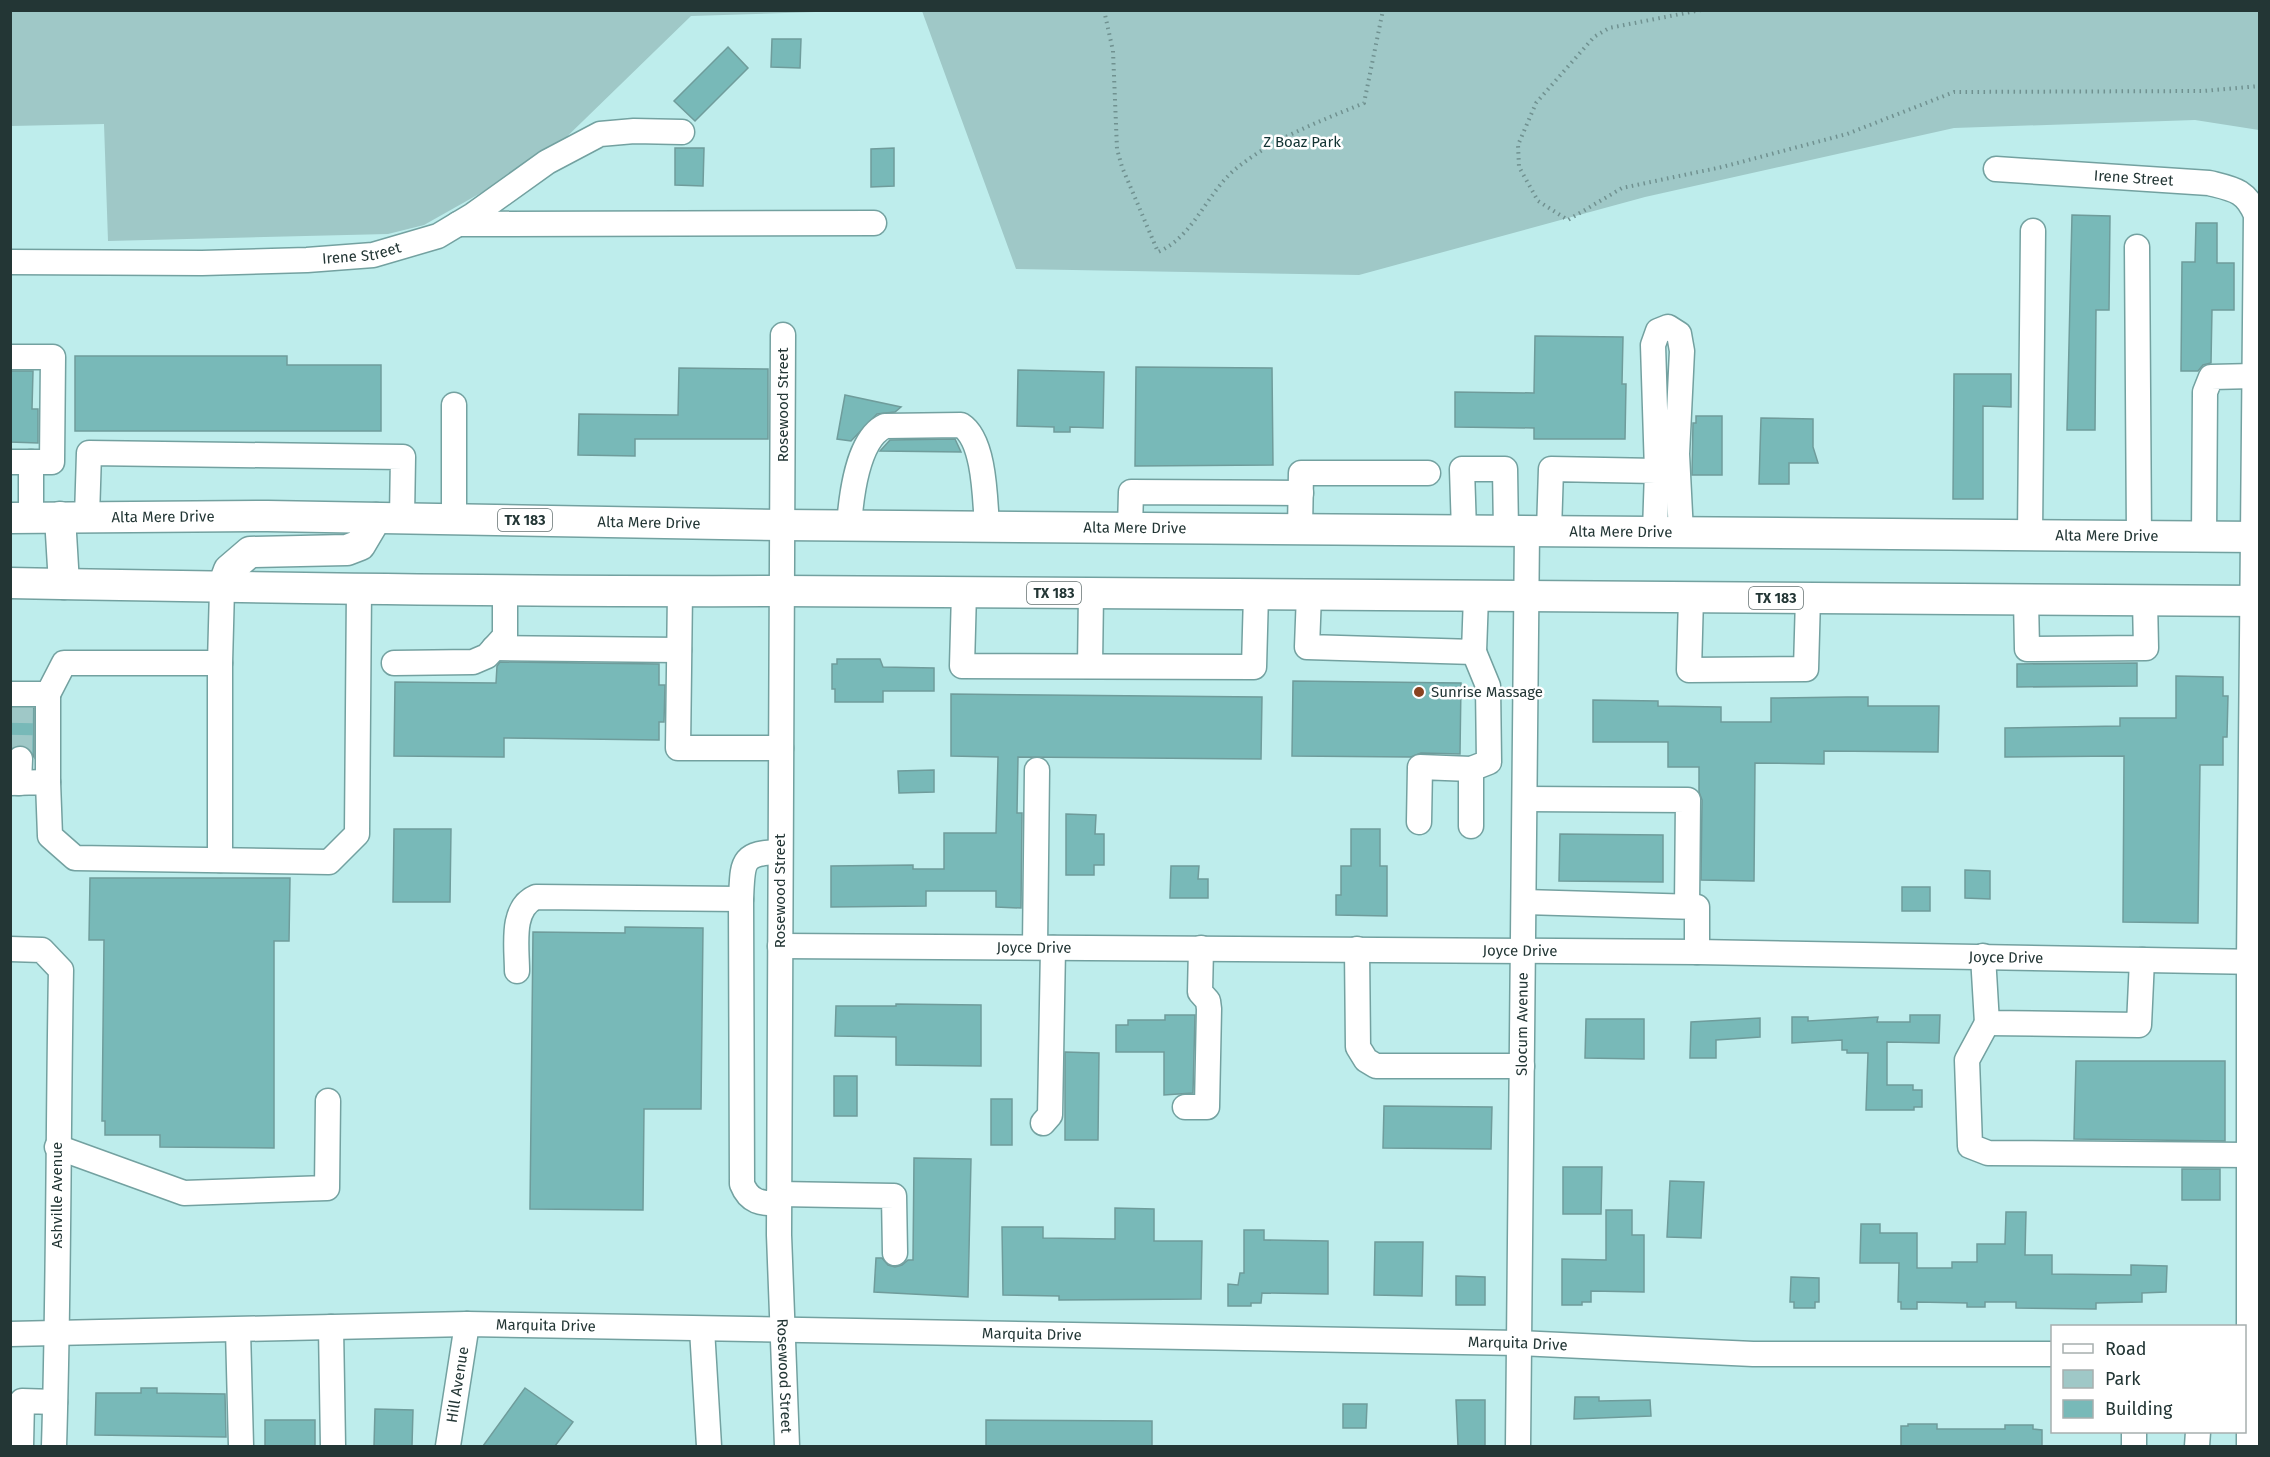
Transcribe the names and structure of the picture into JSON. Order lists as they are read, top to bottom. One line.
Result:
{"streets":{"main road":["Alta Mere Drive","TX 183"],"street":["Irene Street","Rosewood Street","Joyce Drive","Slocum Avenue","Ashville Avenue","Marquita Drive","Hill Avenue"]},"crossings":[["Rosewood Street","Alta Mere Drive"],["Rosewood Street","TX 183"],["Rosewood Street","Joyce Drive"],["Rosewood Street","Marquita Drive"],["Alta Mere Drive","Slocum Avenue"],["TX 183","Slocum Avenue"],["Joyce Drive","Slocum Avenue"],["Slocum Avenue","Marquita Drive"],["Ashville Avenue","Marquita Drive"],["Marquita Drive","Hill Avenue"]],"parks":["Z Boaz Park"],"places":["Sunrise Massage"],"legend":["Road","Park","Building"]}
